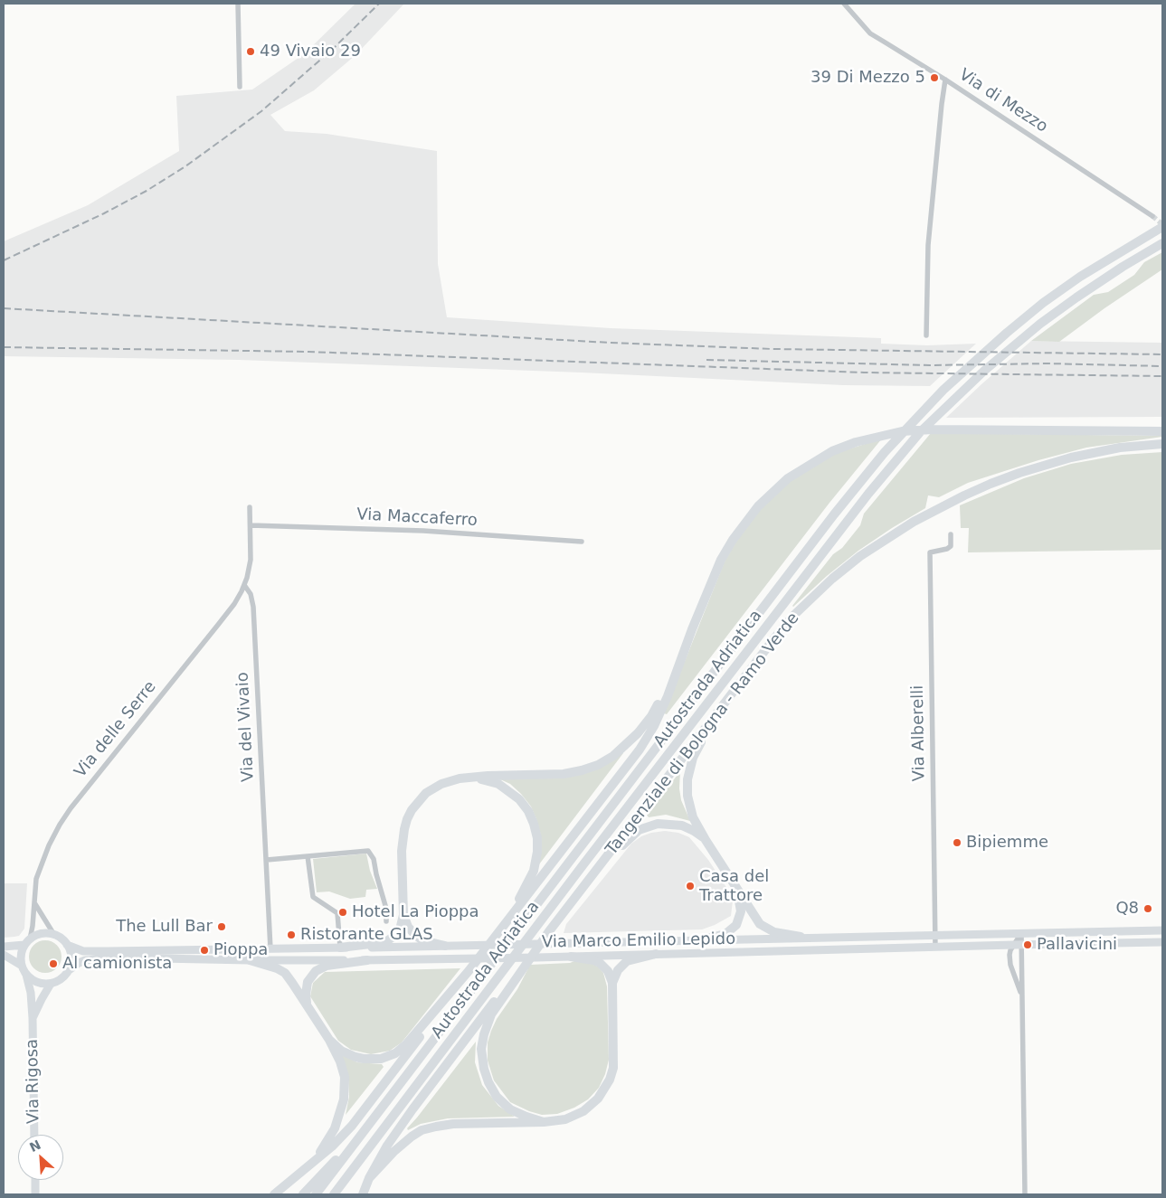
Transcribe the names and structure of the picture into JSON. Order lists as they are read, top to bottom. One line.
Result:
{"streets":{"highway":["Autostrada Adriatica","Tangenziale di Bologna - Ramo Verde"],"main road":["Via Marco Emilio Lepido","Via Rigosa"],"street":["Via di Mezzo","Via Maccaferro","Via del Vivaio","Via delle Serre","Via Alberelli"]},"crossings":[["Via del Vivaio","Via delle Serre"],["Via del Vivaio","Via Marco Emilio Lepido"],["Via delle Serre","Via Marco Emilio Lepido"],["Via delle Serre","Via Rigosa"],["Via Alberelli","Via Marco Emilio Lepido"],["Via Marco Emilio Lepido","Via Rigosa"]],"places":["49 Vivaio 29","39 Di Mezzo 5","Bipiemme","Casa del Trattore","Q8","Hotel La Pioppa","The Lull Bar","Ristorante GLAS","Pallavicini","Pioppa","Al camionista"],"north":"top left"}
